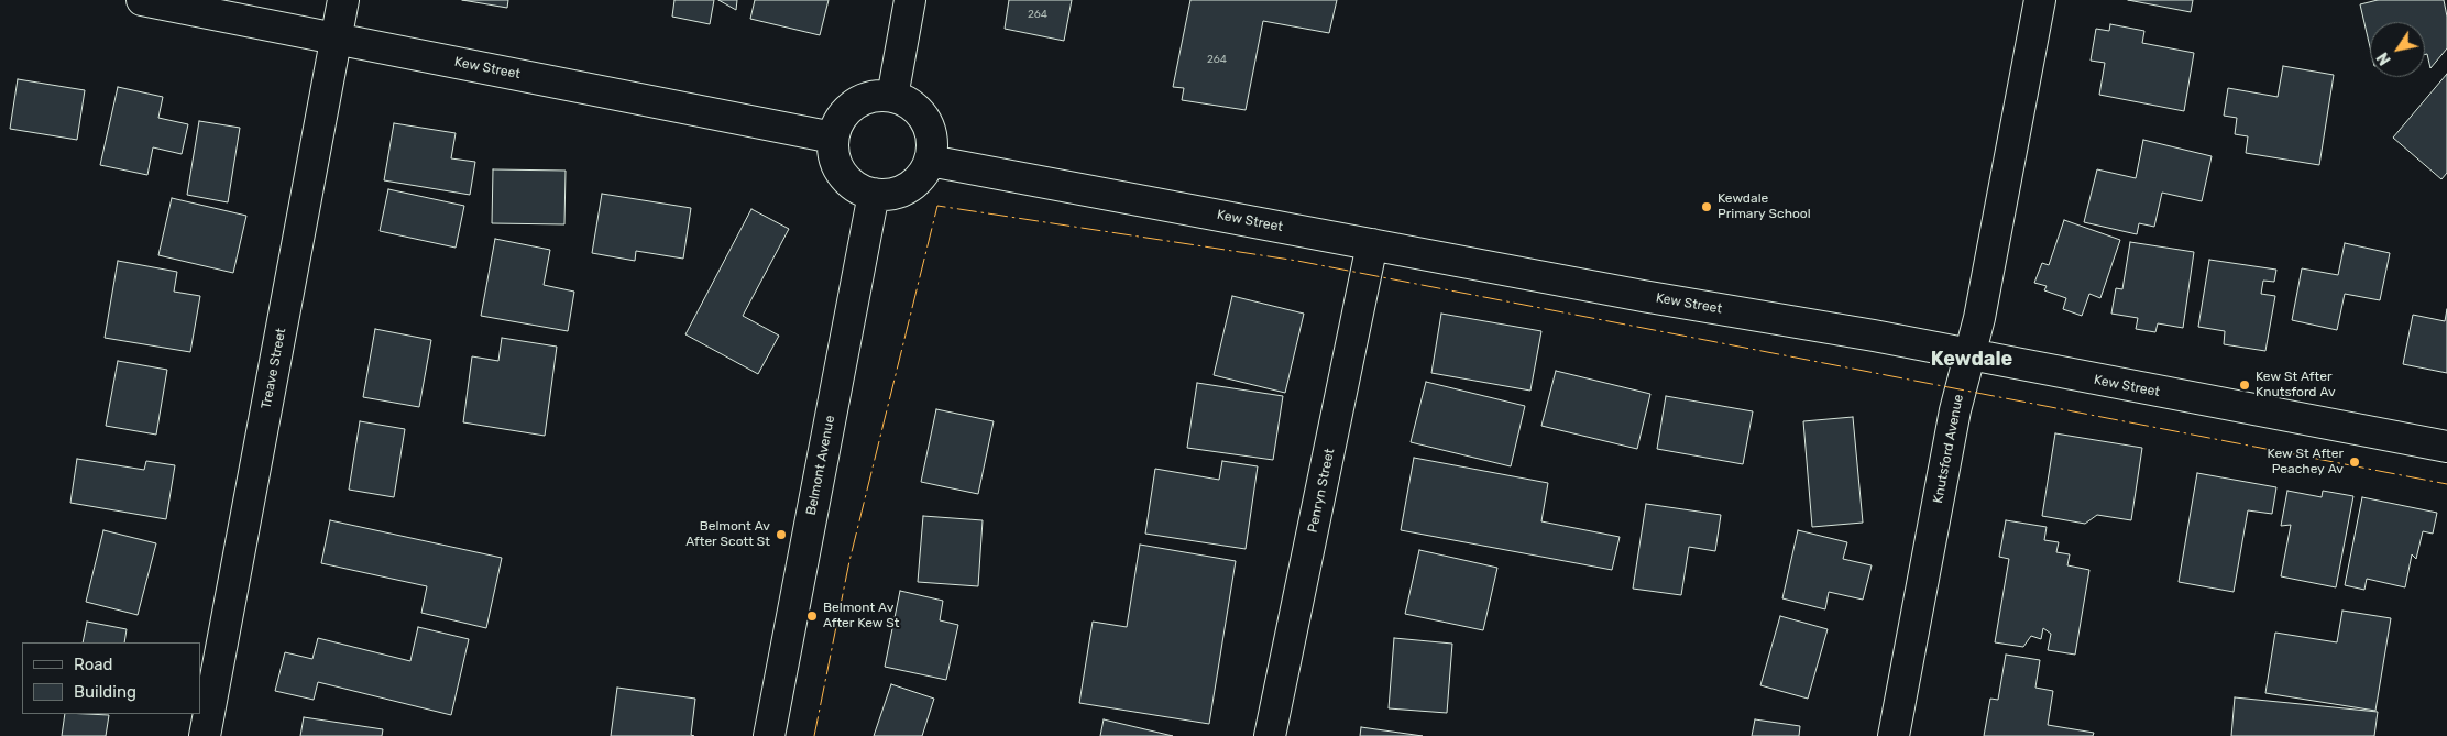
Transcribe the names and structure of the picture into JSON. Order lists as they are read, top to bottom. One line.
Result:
{"streets":{"street":["Kew Street","Treave Street","Knutsford Avenue","Belmont Avenue","Penryn Street"]},"crossings":[["Kew Street","Treave Street"],["Kew Street","Knutsford Avenue"],["Kew Street","Belmont Avenue"],["Kew Street","Penryn Street"]],"districts":["Kewdale"],"places":["Kewdale Primary School","Kew St After Knutsford Av","Kew St After Peachey Av","Belmont Av After Scott St","Belmont Av After Kew St"],"house_numbers":["264","264"],"legend":["Road","Building"],"north":"bottom left"}
